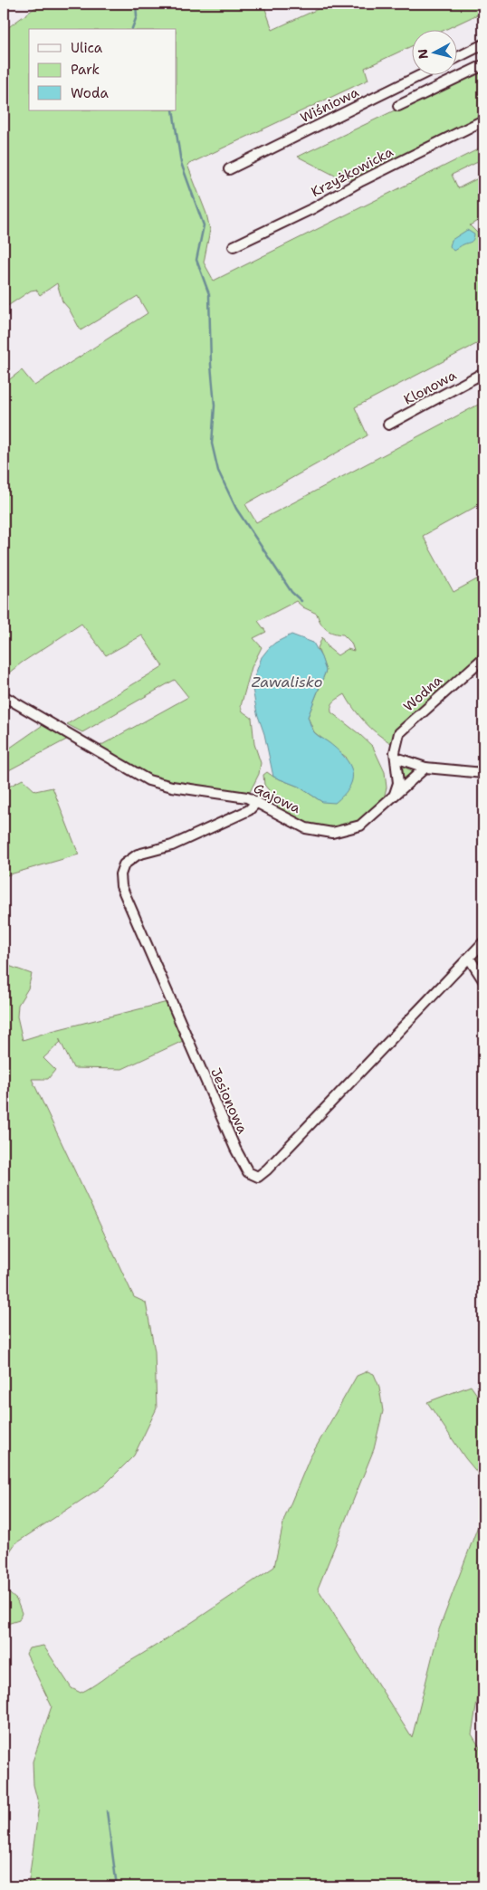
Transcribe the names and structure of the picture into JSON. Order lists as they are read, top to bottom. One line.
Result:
{"streets":{"street":["Wiśniowa","Krzyżkowicka","Klonowa","Wodna","Gajowa","Jesionowa"]},"crossings":[["Wodna","Gajowa"],["Gajowa","Jesionowa"]],"water":["Zawalisko"],"legend":["Ulica","Park","Woda"],"north":"left"}
